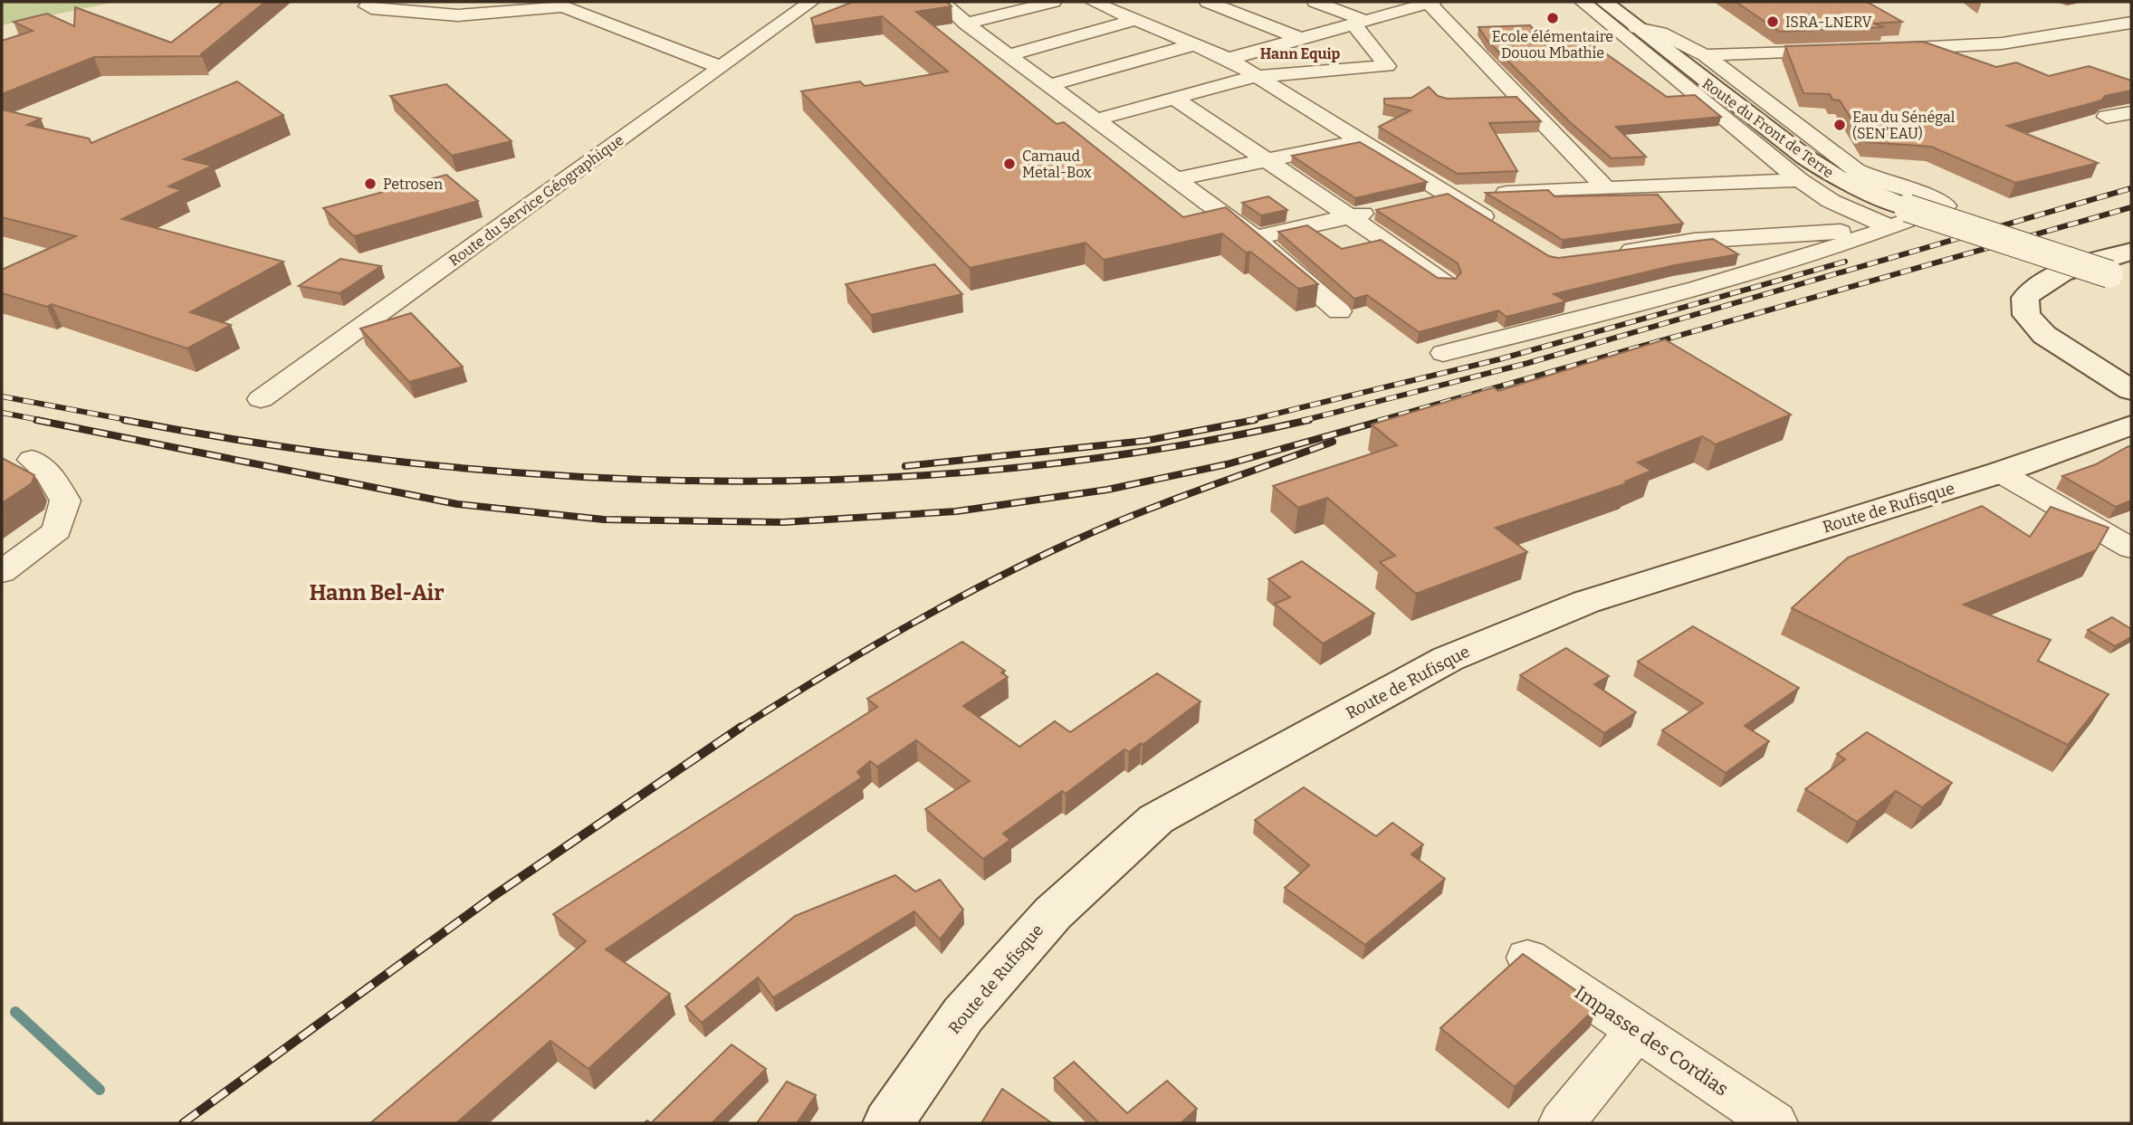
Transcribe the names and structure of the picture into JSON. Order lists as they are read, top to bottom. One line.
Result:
{"streets":{"main road":["Route du Front de Terre","Route de Rufisque"],"street":["Route du Service Géographique","Impasse des Cordias"]},"districts":["Hann Equip","Hann Bel-Air"],"places":["Ecole élémentaire Douou Mbathie","ISRA-LNERV","Eau du Sénégal (SEN'EAU)","Carnaud Metal-Box","Petrosen"]}
